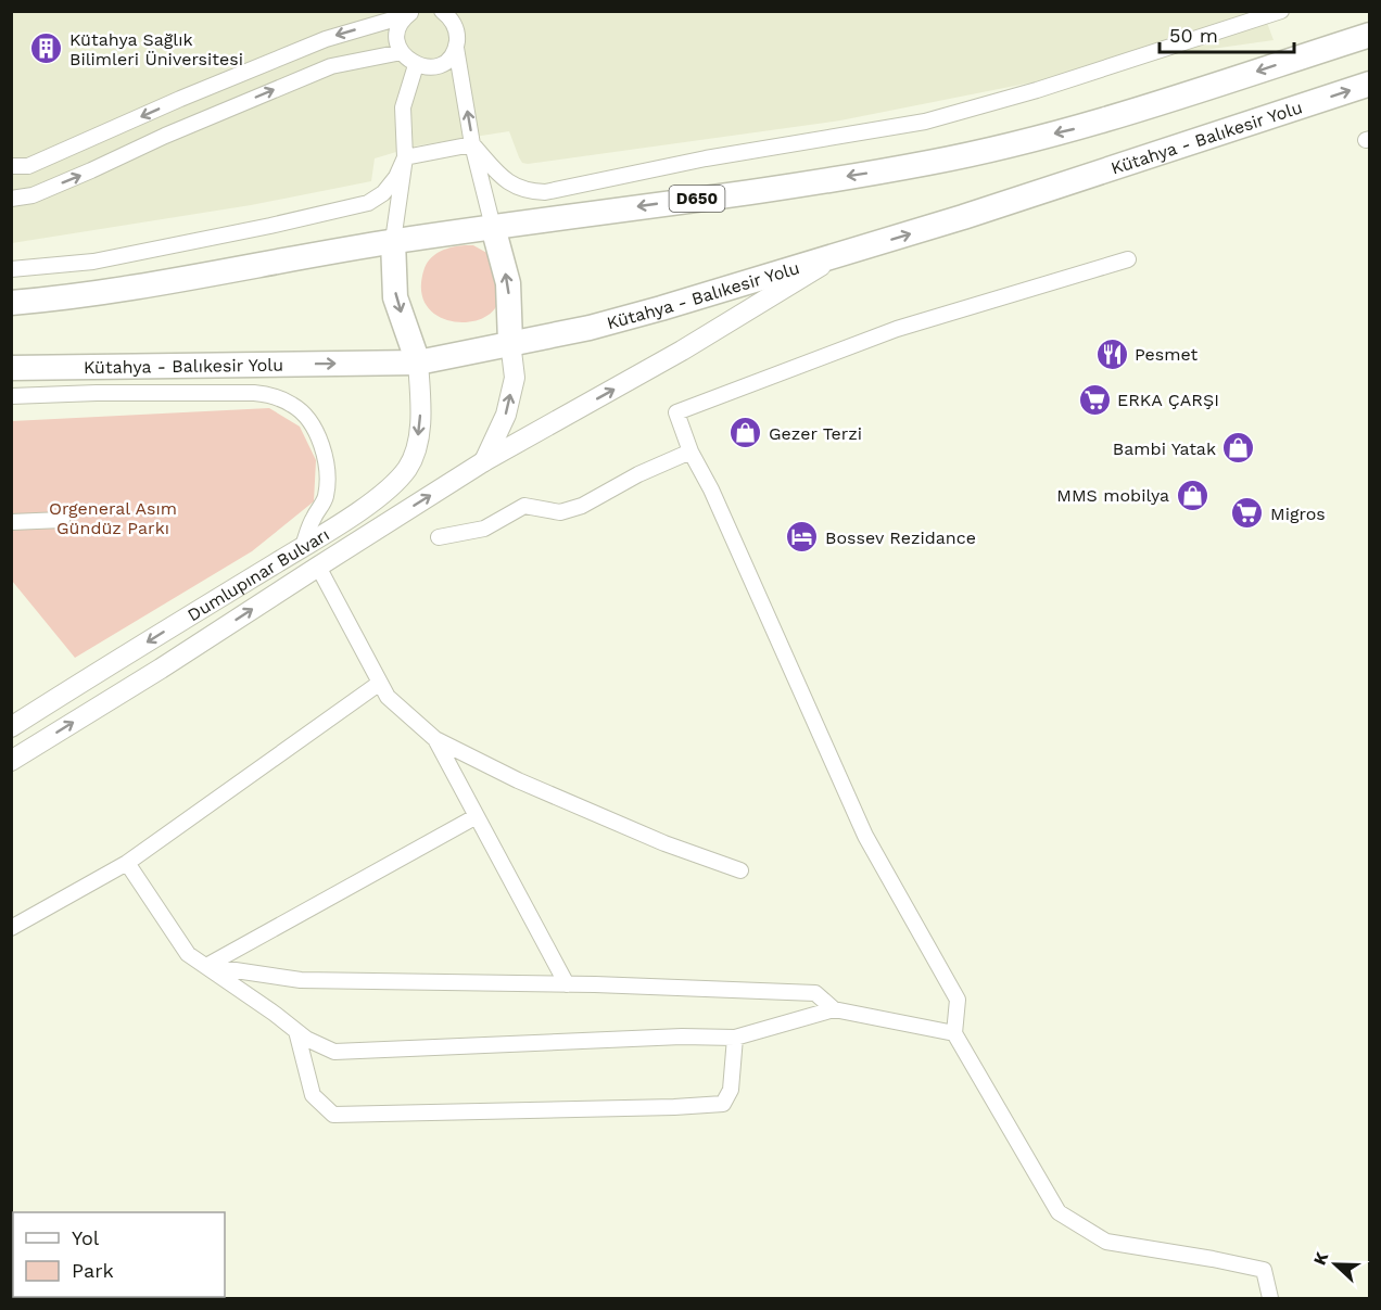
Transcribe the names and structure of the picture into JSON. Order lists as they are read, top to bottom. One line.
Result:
{"streets":{"highway":["Kütahya - Balıkesir Yolu","D650"],"main road":["Dumlupınar Bulvarı"]},"crossings":[["Kütahya - Balıkesir Yolu","Dumlupınar Bulvarı"]],"parks":["Orgeneral Asım Gündüz Parkı"],"places":{"building":["Kütahya Sağlık Bilimleri Üniversitesi"],"restaurant":["Pesmet"],"supermarket":["ERKA ÇARŞI","Migros"],"shop":["Gezer Terzi","Bambi Yatak","MMS mobilya"],"hotel":["Bossev Rezidance"]},"legend":["Yol","Park"],"scale_bar":"50 m","north":"left"}
